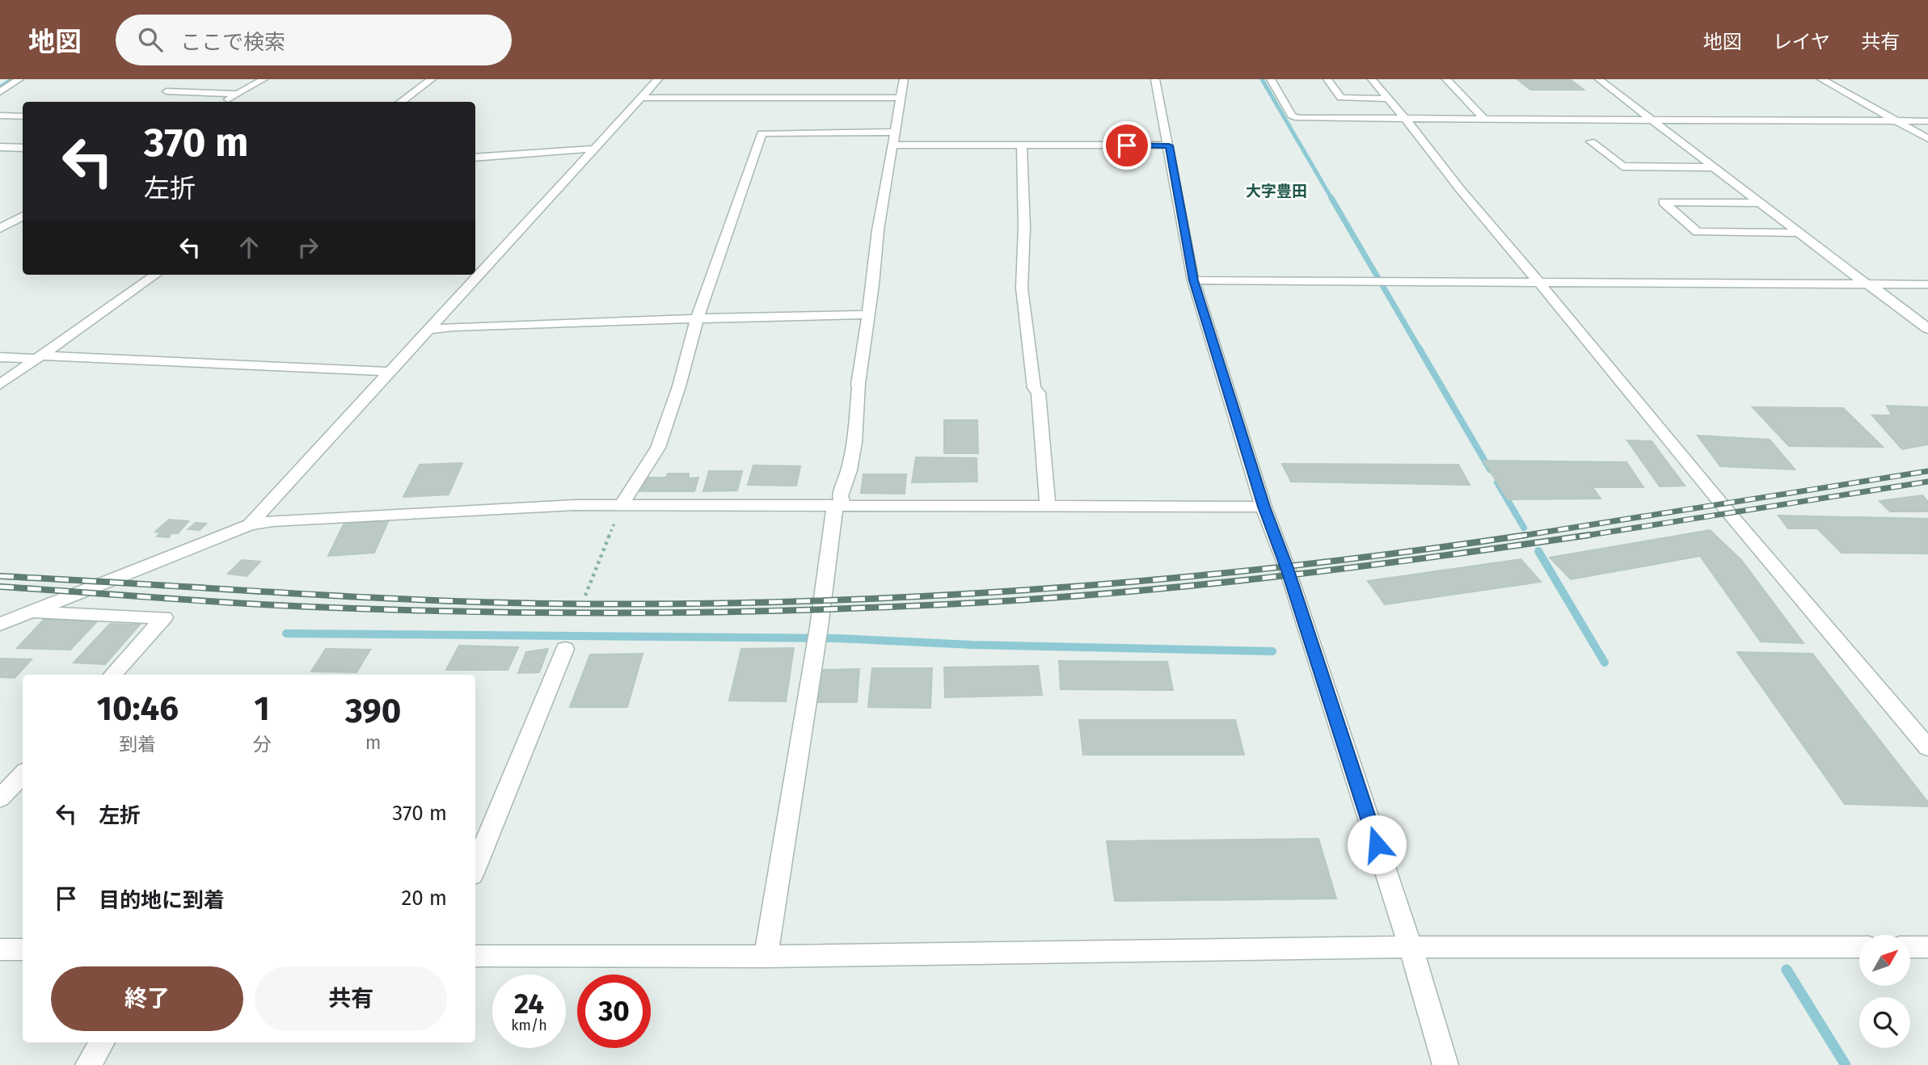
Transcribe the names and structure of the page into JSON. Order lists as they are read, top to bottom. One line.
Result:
{"districts":["大字豊田"],"north":"top right","page":{"header":"地図","search":"ここで検索","nav":["地図","レイヤ","共有"],"turn":["370 m","左折"],"eta":["10:46","到着","1","分","390","m"],"list":[{"name":"左折","value":"370 m"},{"name":"目的地に到着","value":"20 m"}],"buttons":["終了","共有"],"speed":"24 km/h","limit":"30"}}
